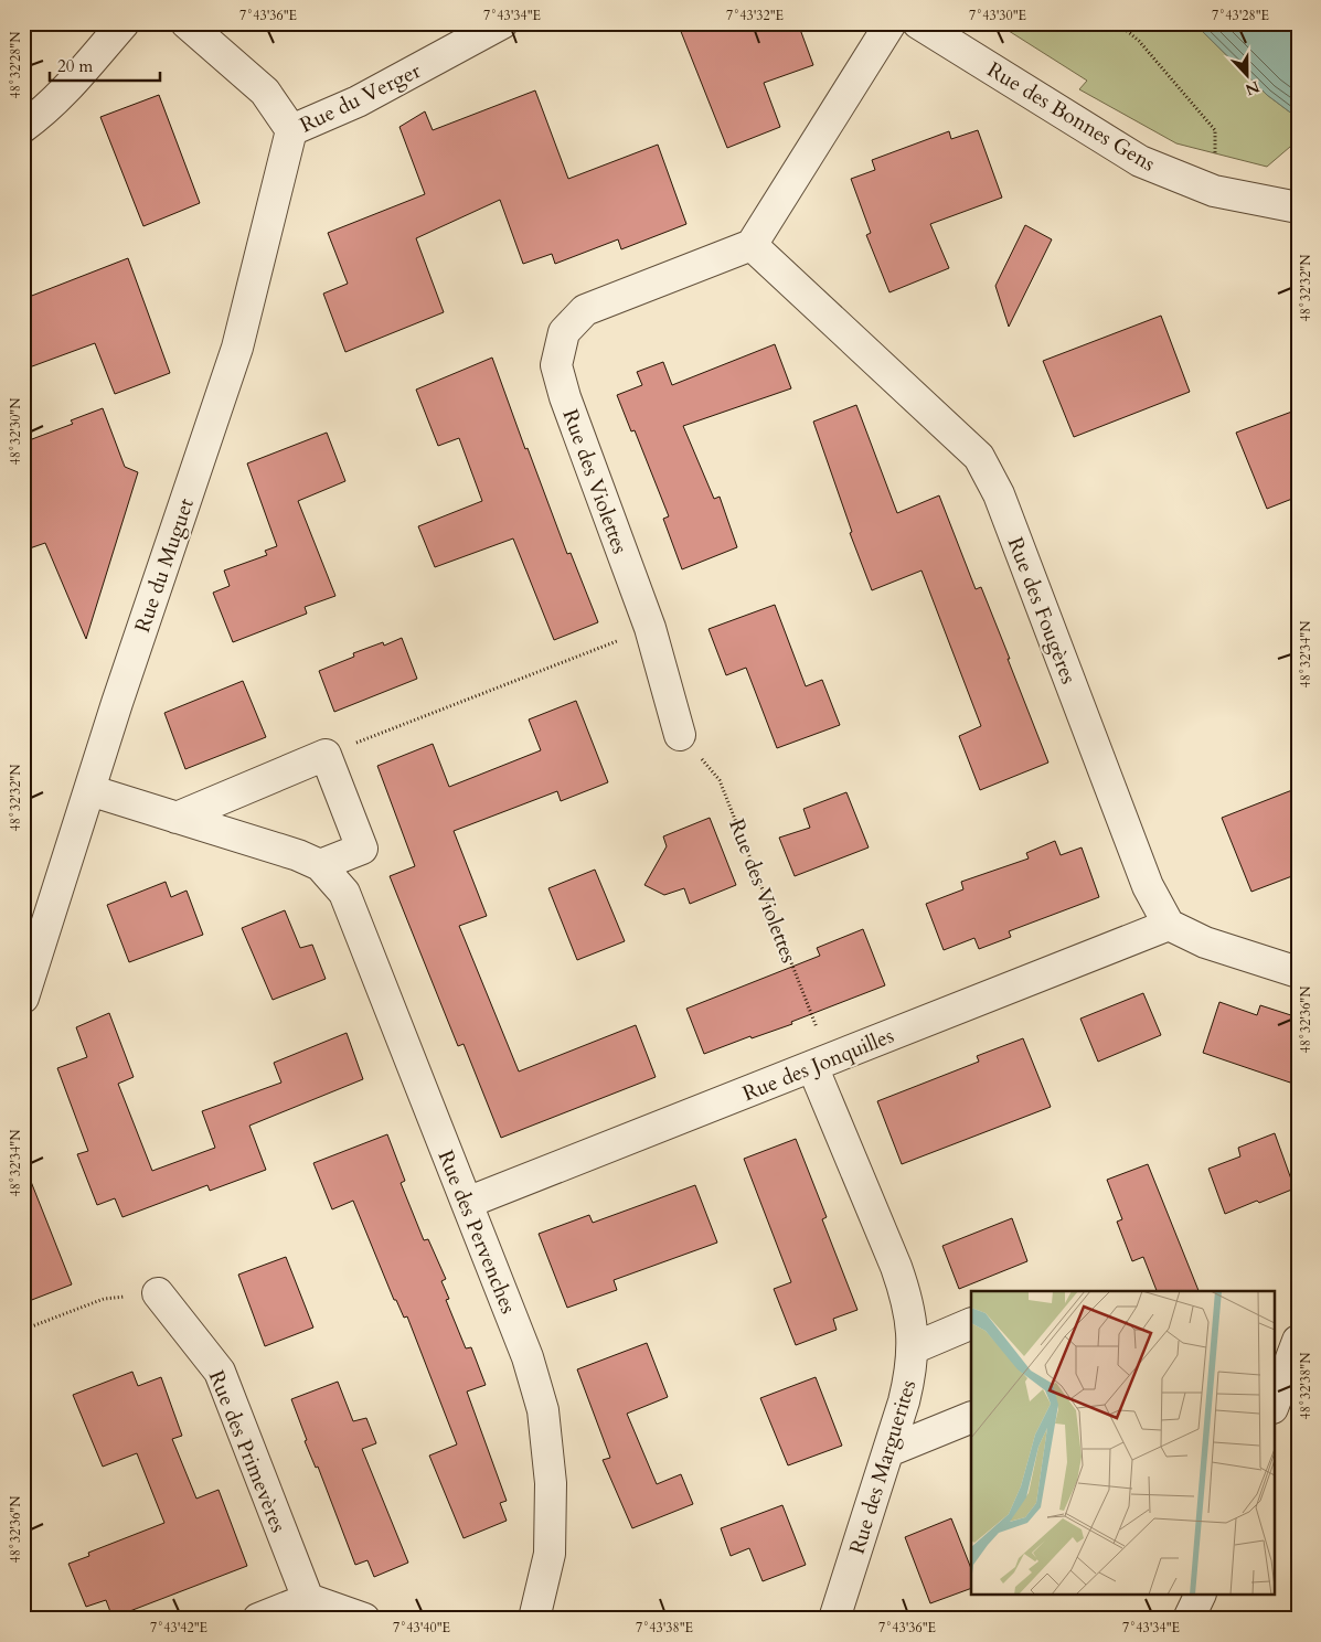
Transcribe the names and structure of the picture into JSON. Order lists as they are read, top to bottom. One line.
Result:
{"streets":{"street":["Rue du Verger","Rue des Bonnes Gens","Rue des Violettes","Rue du Muguet","Rue des Fougères","Rue des Jonquilles","Rue des Pervenches","Rue des Primevères","Rue des Marguerites"]},"crossings":[["Rue du Verger","Rue du Muguet"],["Rue des Violettes","Rue des Fougères"],["Rue des Violettes","Rue des Jonquilles"],["Rue des Violettes","Rue des Marguerites"],["Rue du Muguet","Rue des Pervenches"],["Rue des Fougères","Rue des Jonquilles"],["Rue des Jonquilles","Rue des Pervenches"],["Rue des Jonquilles","Rue des Marguerites"]],"scale_bar":"20 m","north":"bottom","coordinates":["7°43'36\"E","7°43'34\"E","7°43'32\"E","7°43'30\"E","7°43'28\"E","48°32'28\"N","48°32'32\"N","48°32'30\"N","48°32'34\"N","48°32'36\"N","48°32'38\"N","7°43'42\"E","7°43'40\"E","7°43'38\"E"]}
